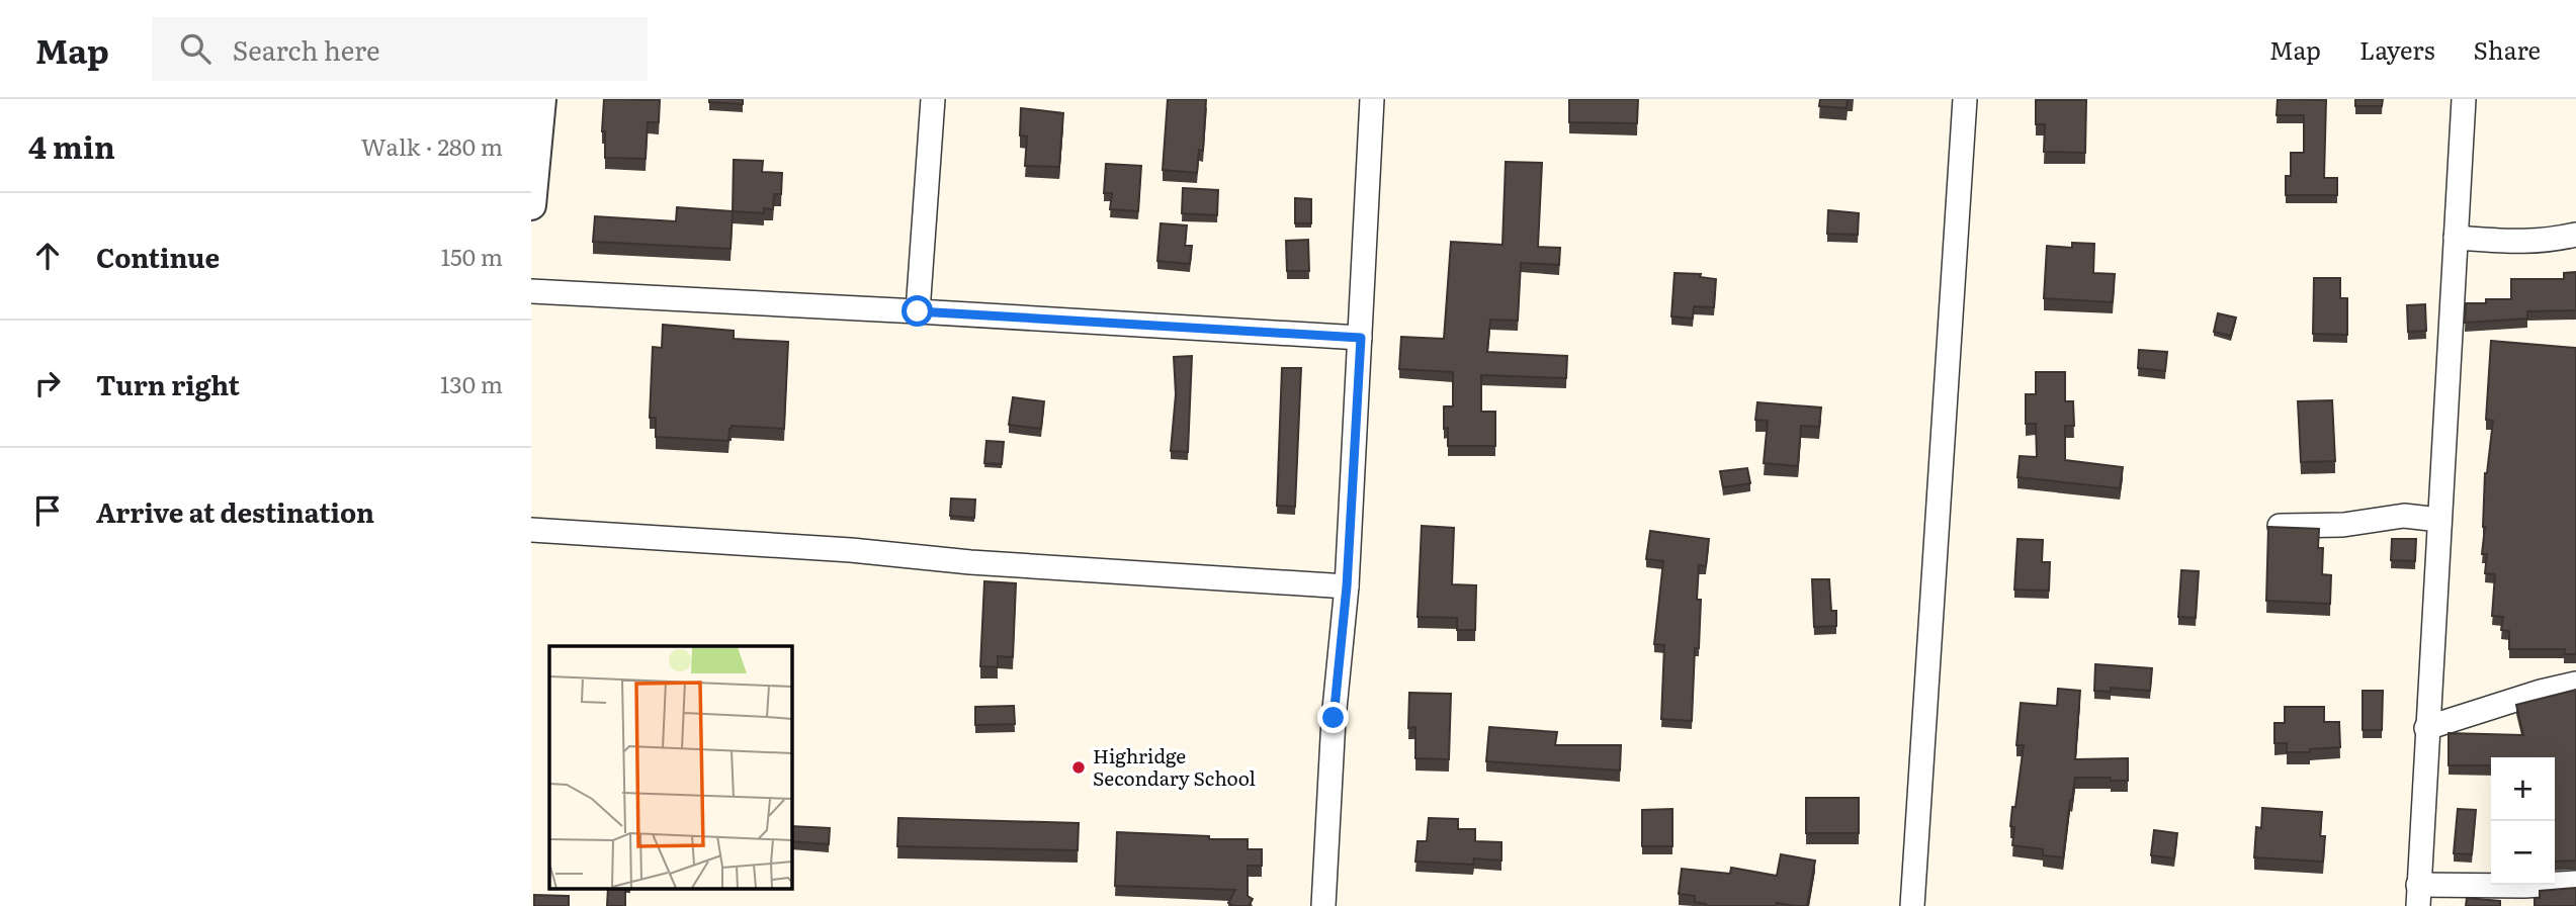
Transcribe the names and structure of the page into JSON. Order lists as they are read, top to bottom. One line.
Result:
{"places":["Highridge Secondary School"],"page":{"header":"Map","search":"Search here","nav":["Map","Layers","Share"],"heading":["4 min","Walk · 280 m"],"list":[["Continue","150 m"],["Turn right","130 m"],"Arrive at destination"],"map_buttons":["+","−"]}}
